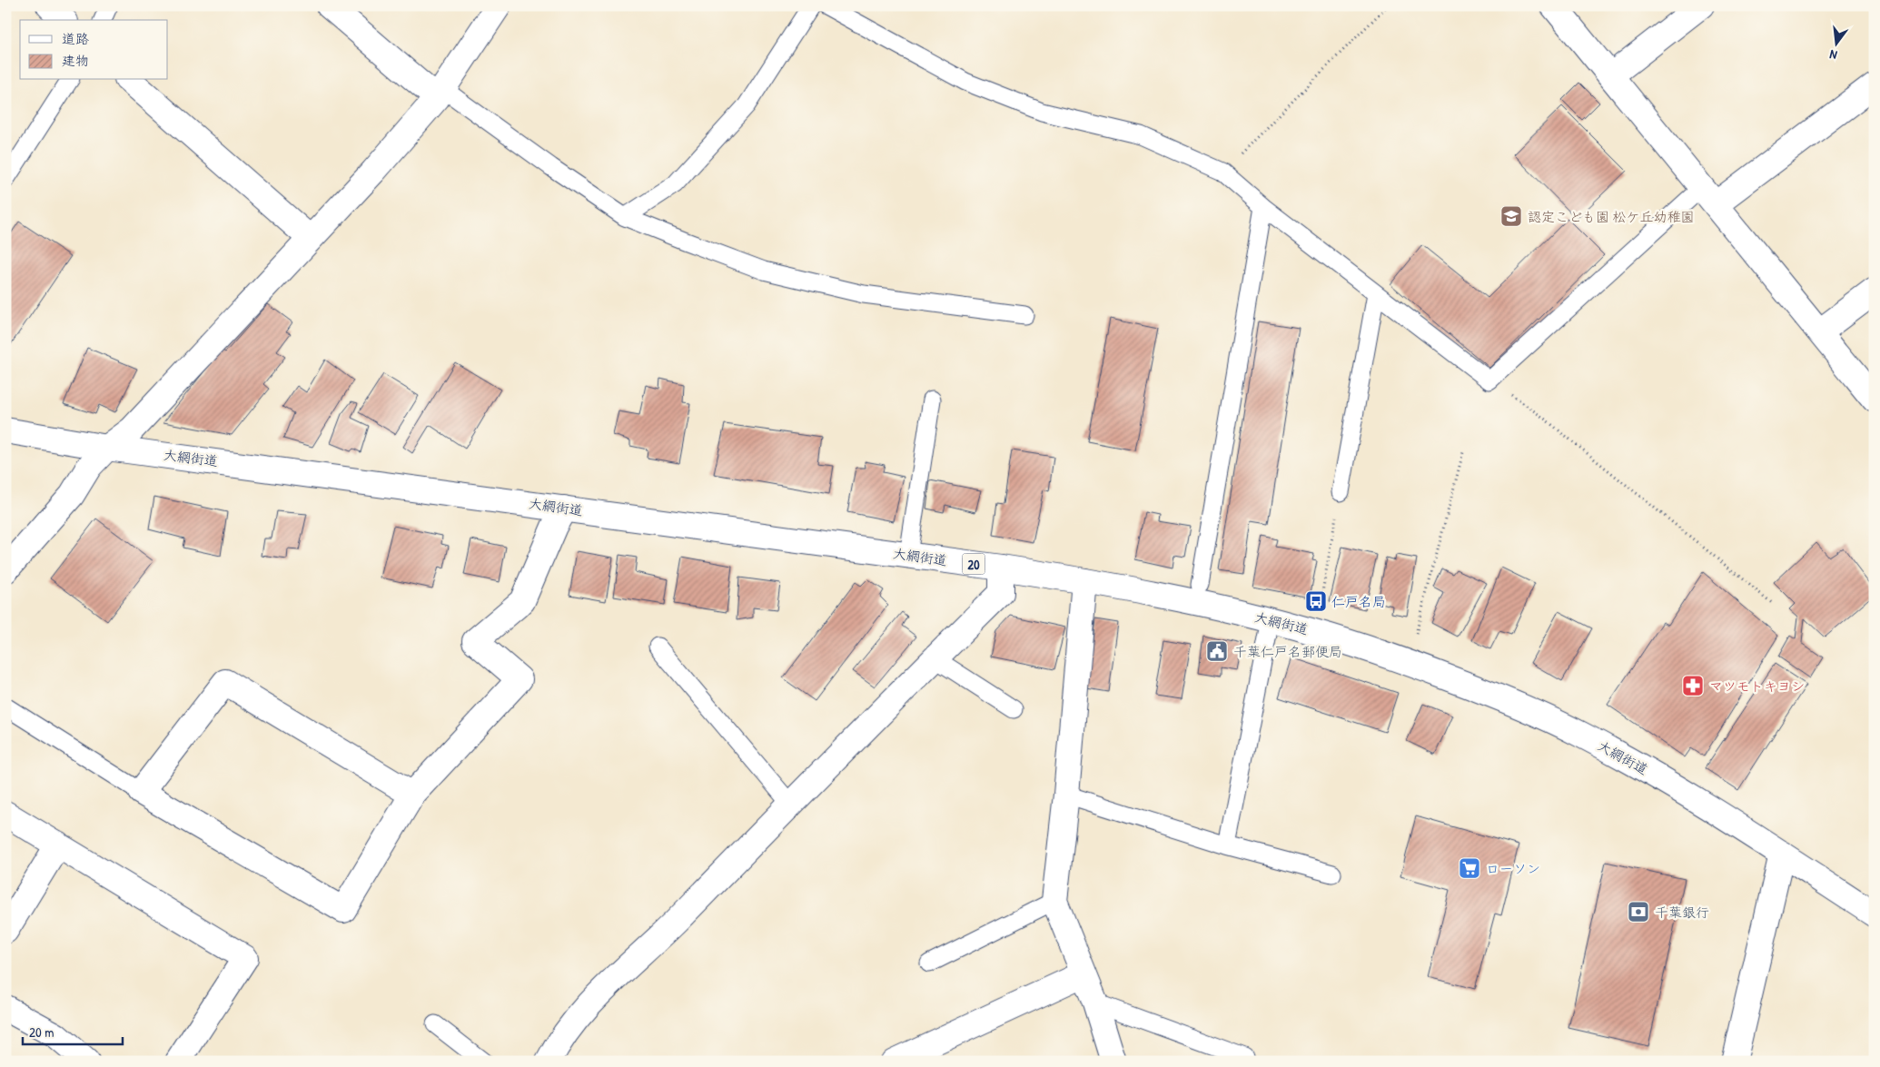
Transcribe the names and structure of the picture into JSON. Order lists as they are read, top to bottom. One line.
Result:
{"streets":{"street":["大網街道","20"]},"places":{"school or university":["認定こども園 松ケ丘幼稚園"],"bus stop":["仁戸名局"],"public building":["千葉仁戸名郵便局"],"pharmacy":["マツモトキヨシ"],"supermarket":["ローソン"],"bank":["千葉銀行"]},"legend":["道路","建物"],"scale_bar":"20 m","north":"bottom"}
